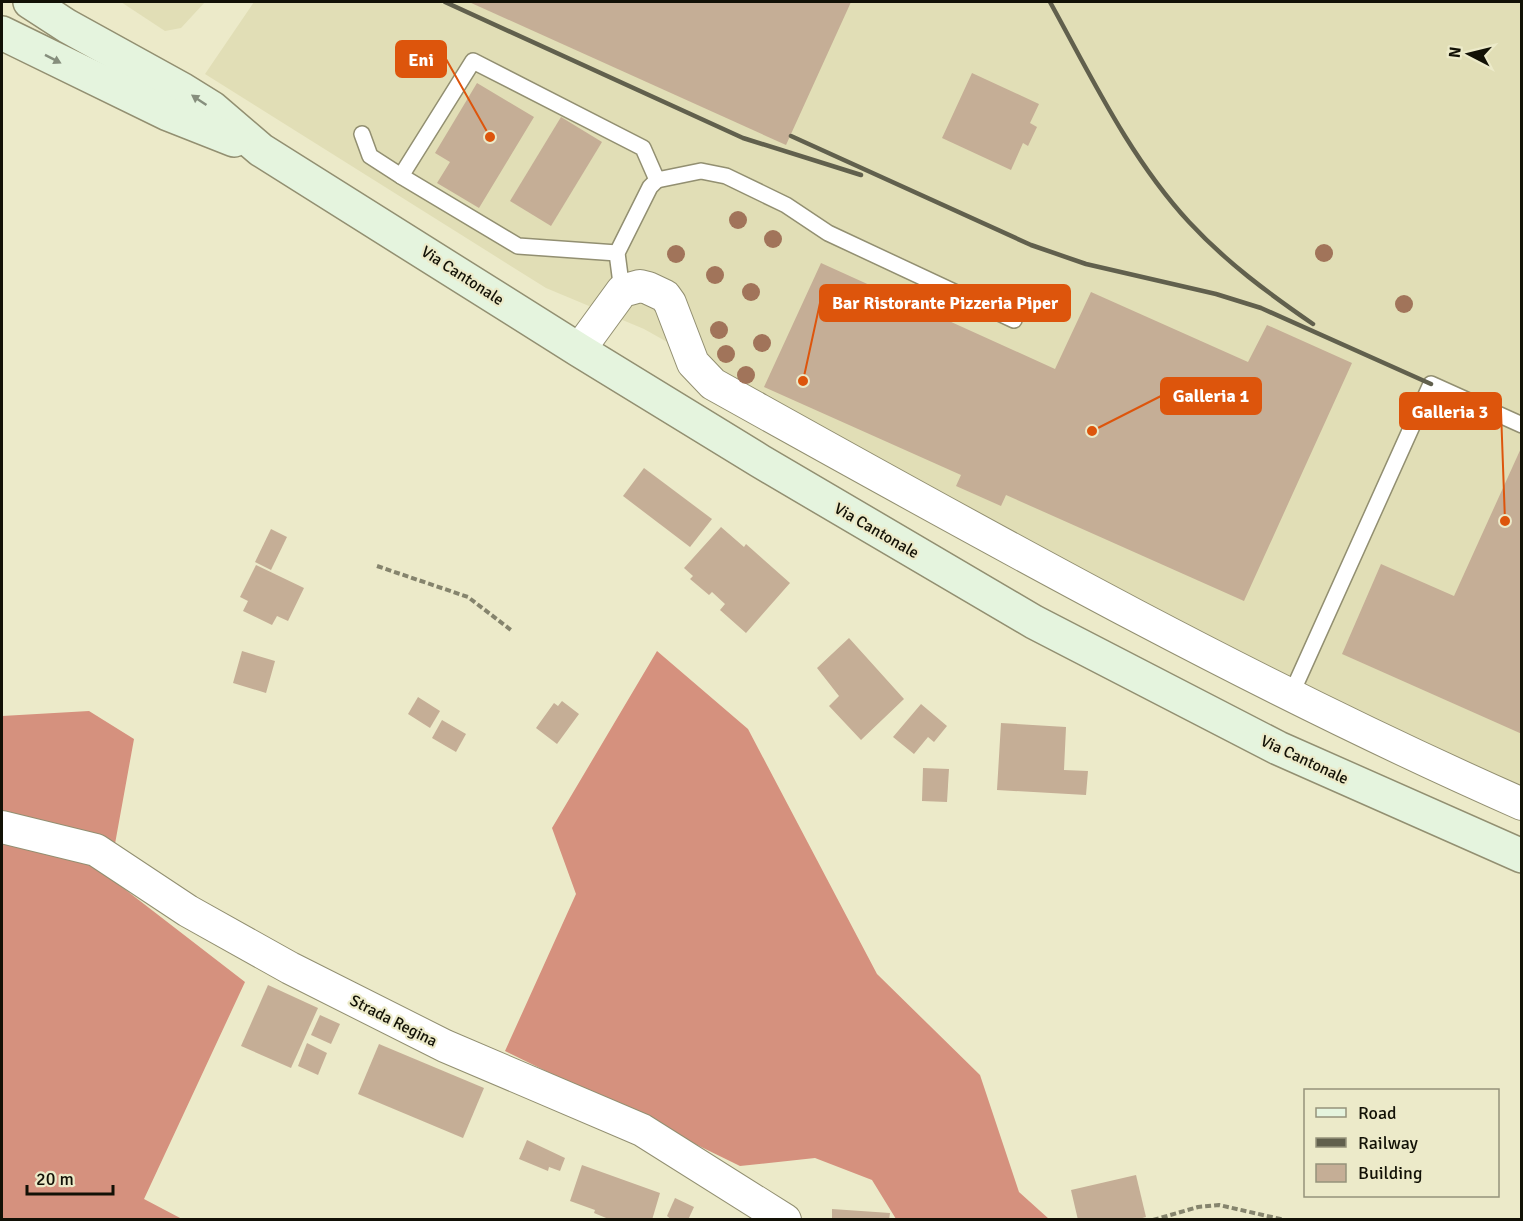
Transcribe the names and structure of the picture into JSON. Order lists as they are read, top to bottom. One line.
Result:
{"streets":{"main road":["Via Cantonale"],"street":["Strada Regina"]},"places":["Eni","Bar Ristorante Pizzeria Piper","Galleria 1","Galleria 3"],"legend":["Road","Railway","Building"],"scale_bar":"20 m","north":"left"}
